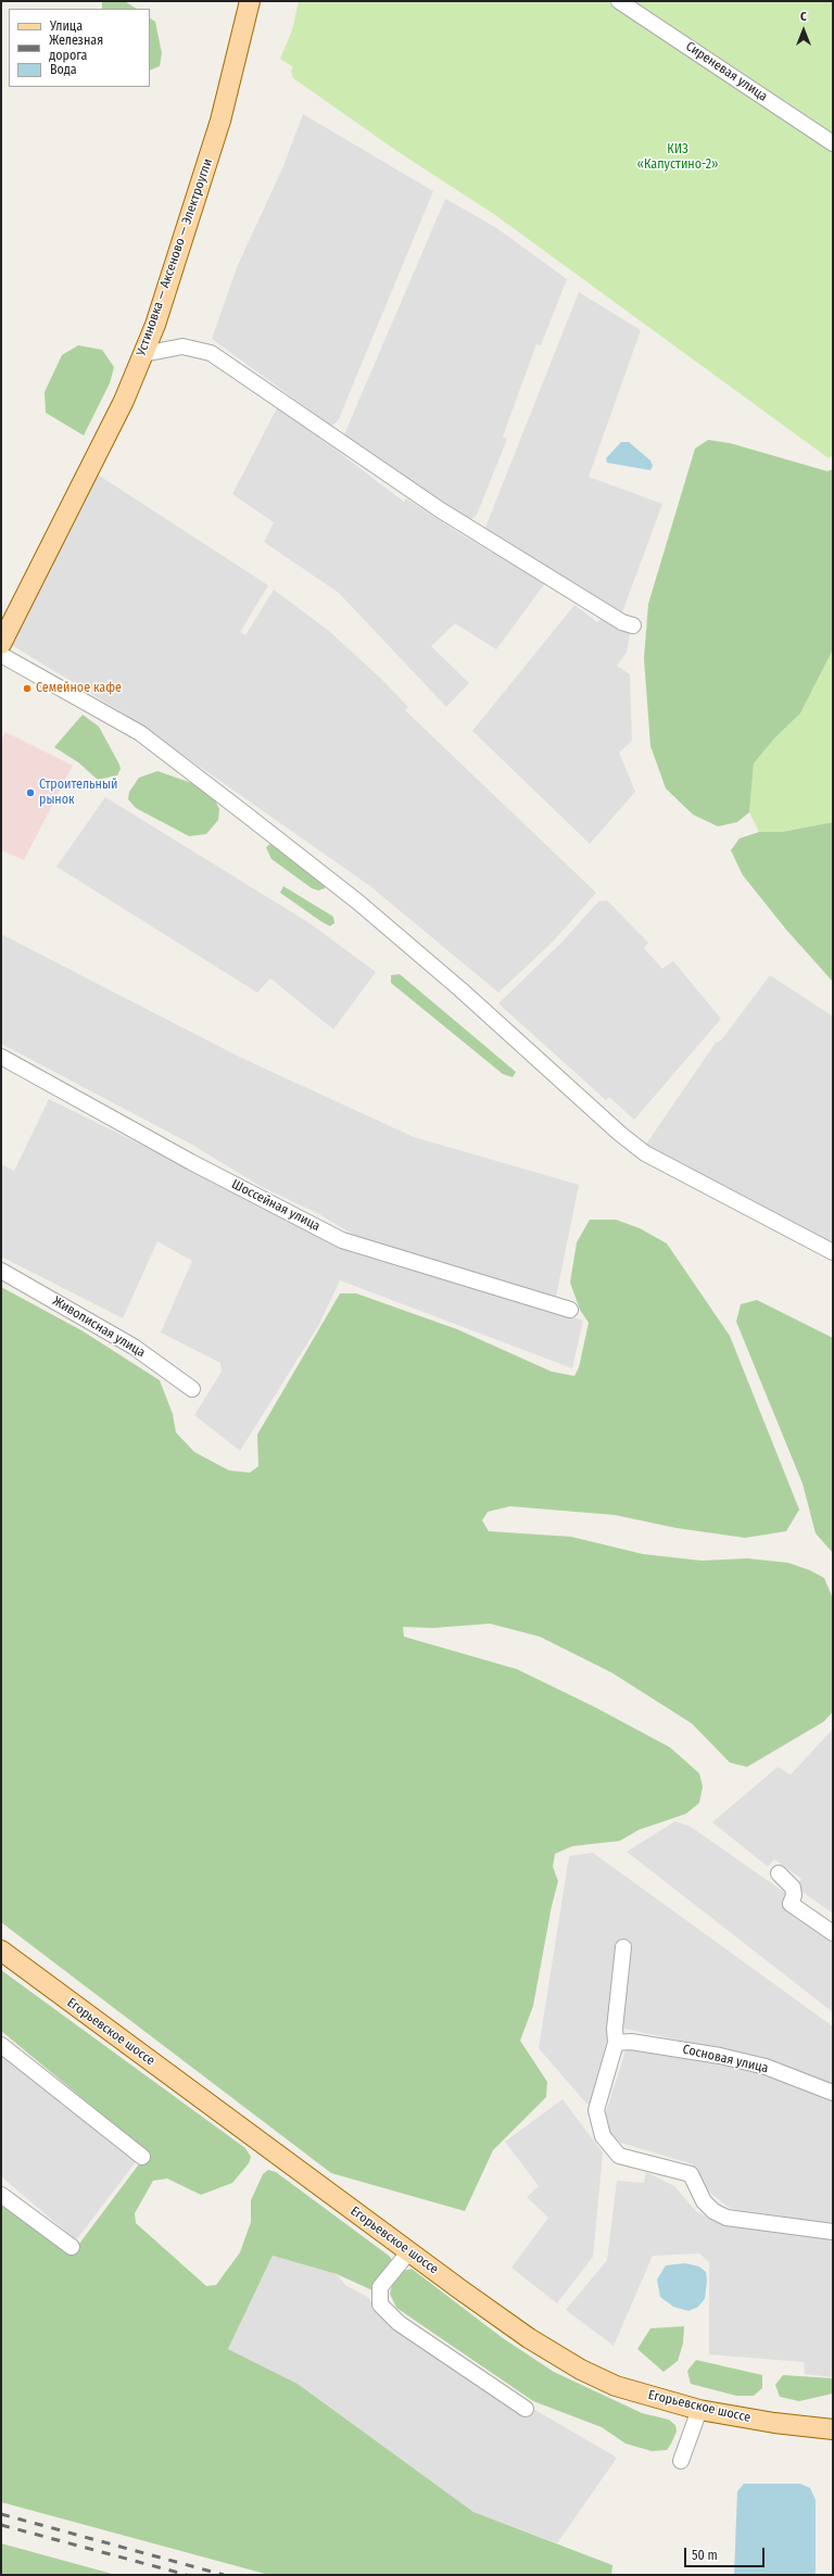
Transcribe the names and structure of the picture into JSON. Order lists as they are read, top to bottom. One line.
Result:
{"streets":{"main road":["Устиновка — Аксеново — Электроугли","Егорьевское шоссе"],"street":["Сиреневая улица","Шоссейная улица","Живописная улица","Сосновая улица"]},"parks":["КИЗ «Капустино-2»"],"places":["Семейное кафе","Строительный рынок"],"legend":["Улица","Железная дорога","Вода"],"scale_bar":"50 m","north":"top"}
